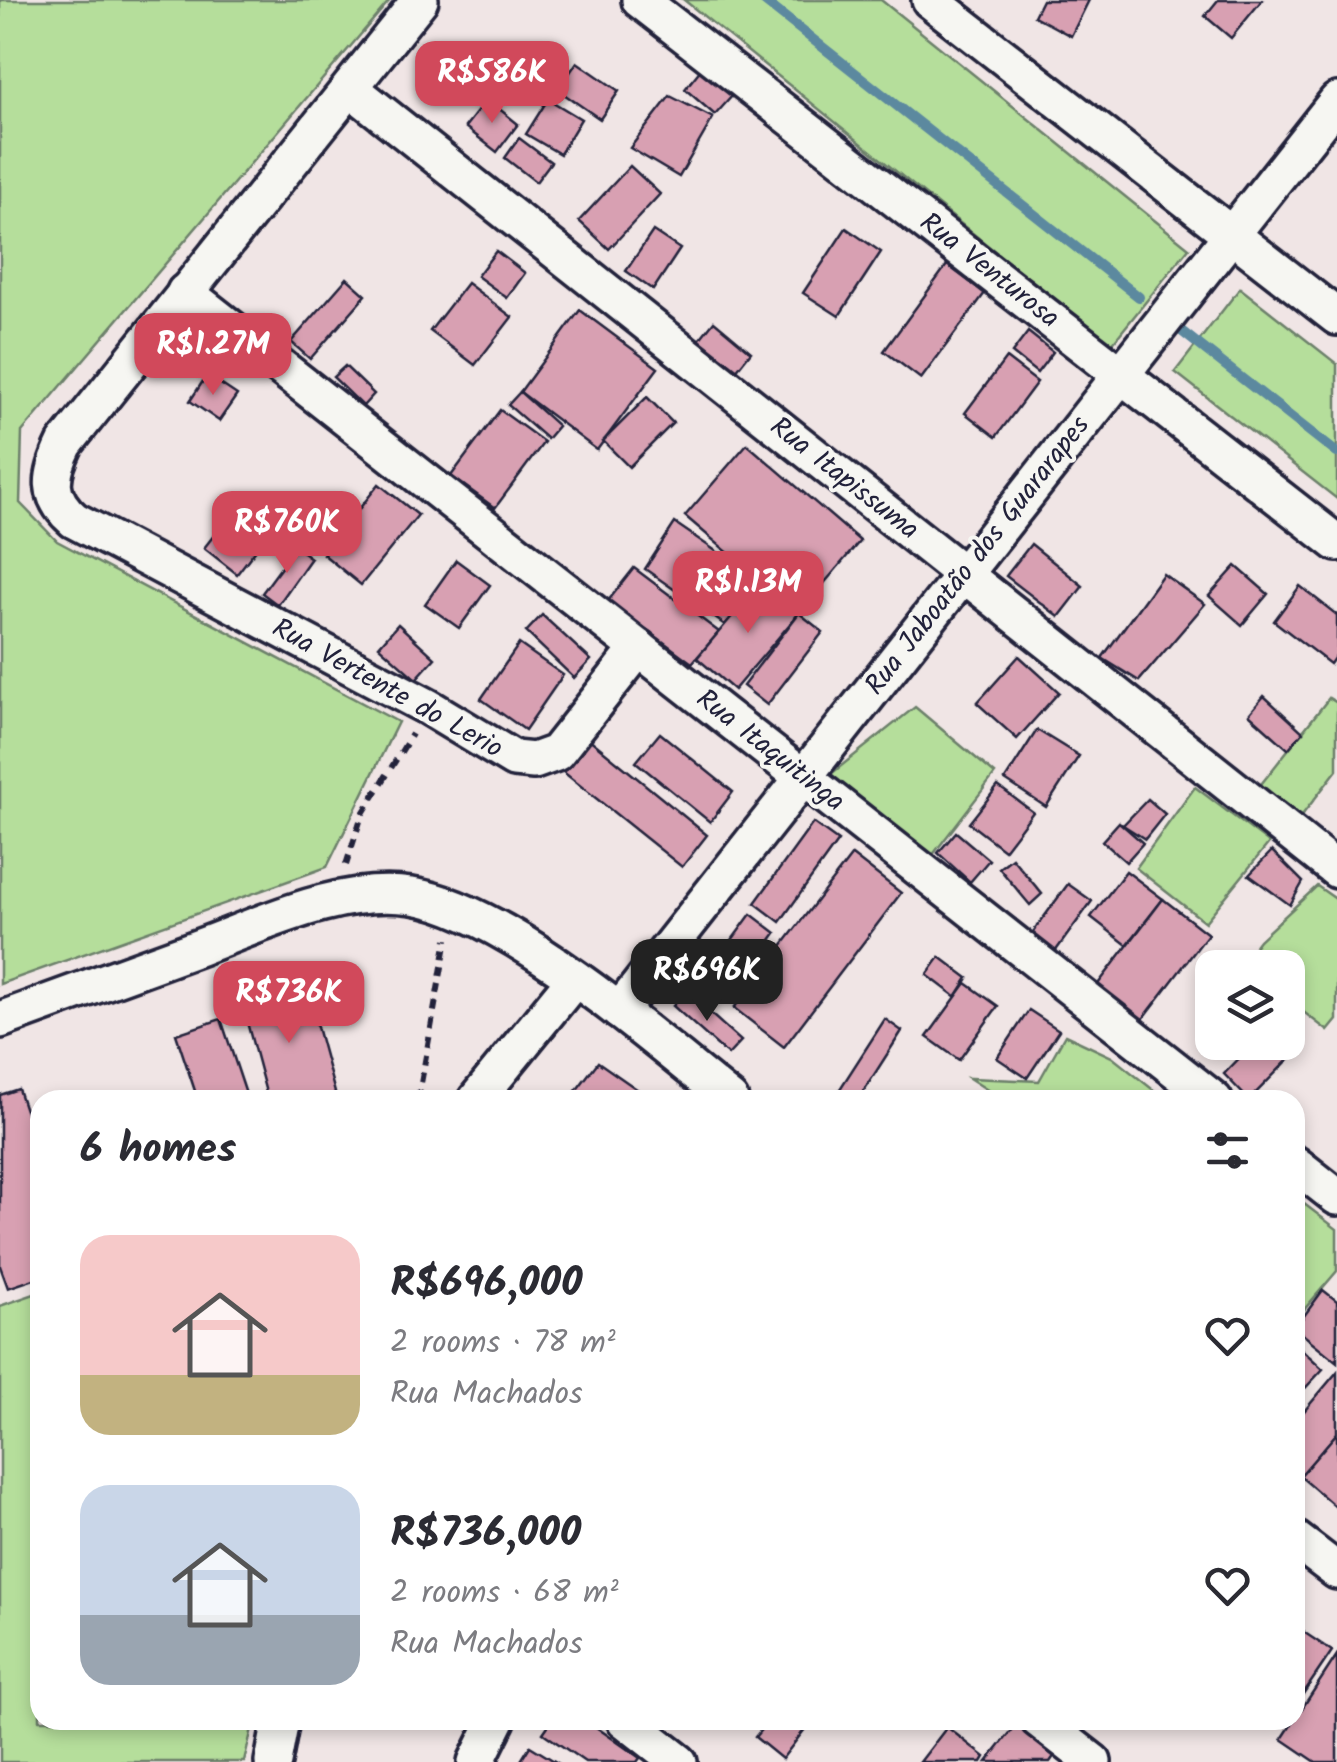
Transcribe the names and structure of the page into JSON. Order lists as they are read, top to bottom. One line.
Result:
{"streets":{"street":["Rua Venturosa","Rua Itapissuma","Rua Jaboatão dos Guararapes","Rua Vertente do Lerio","Rua Itaquitinga"]},"crossings":[["Rua Venturosa","Rua Jaboatão dos Guararapes"],["Rua Itapissuma","Rua Jaboatão dos Guararapes"],["Rua Jaboatão dos Guararapes","Rua Itaquitinga"],["Rua Vertente do Lerio","Rua Itaquitinga"]],"page":{"price":["R$586K","R$1.27M","R$760K","R$1.13M","R$696K","R$736K"],"heading":"6 homes","list":[{"name":"R$696,000","note":"2 rooms · 78 m² · Rua Machados"},{"name":"R$736,000","note":"2 rooms · 68 m² · Rua Machados"}]}}
